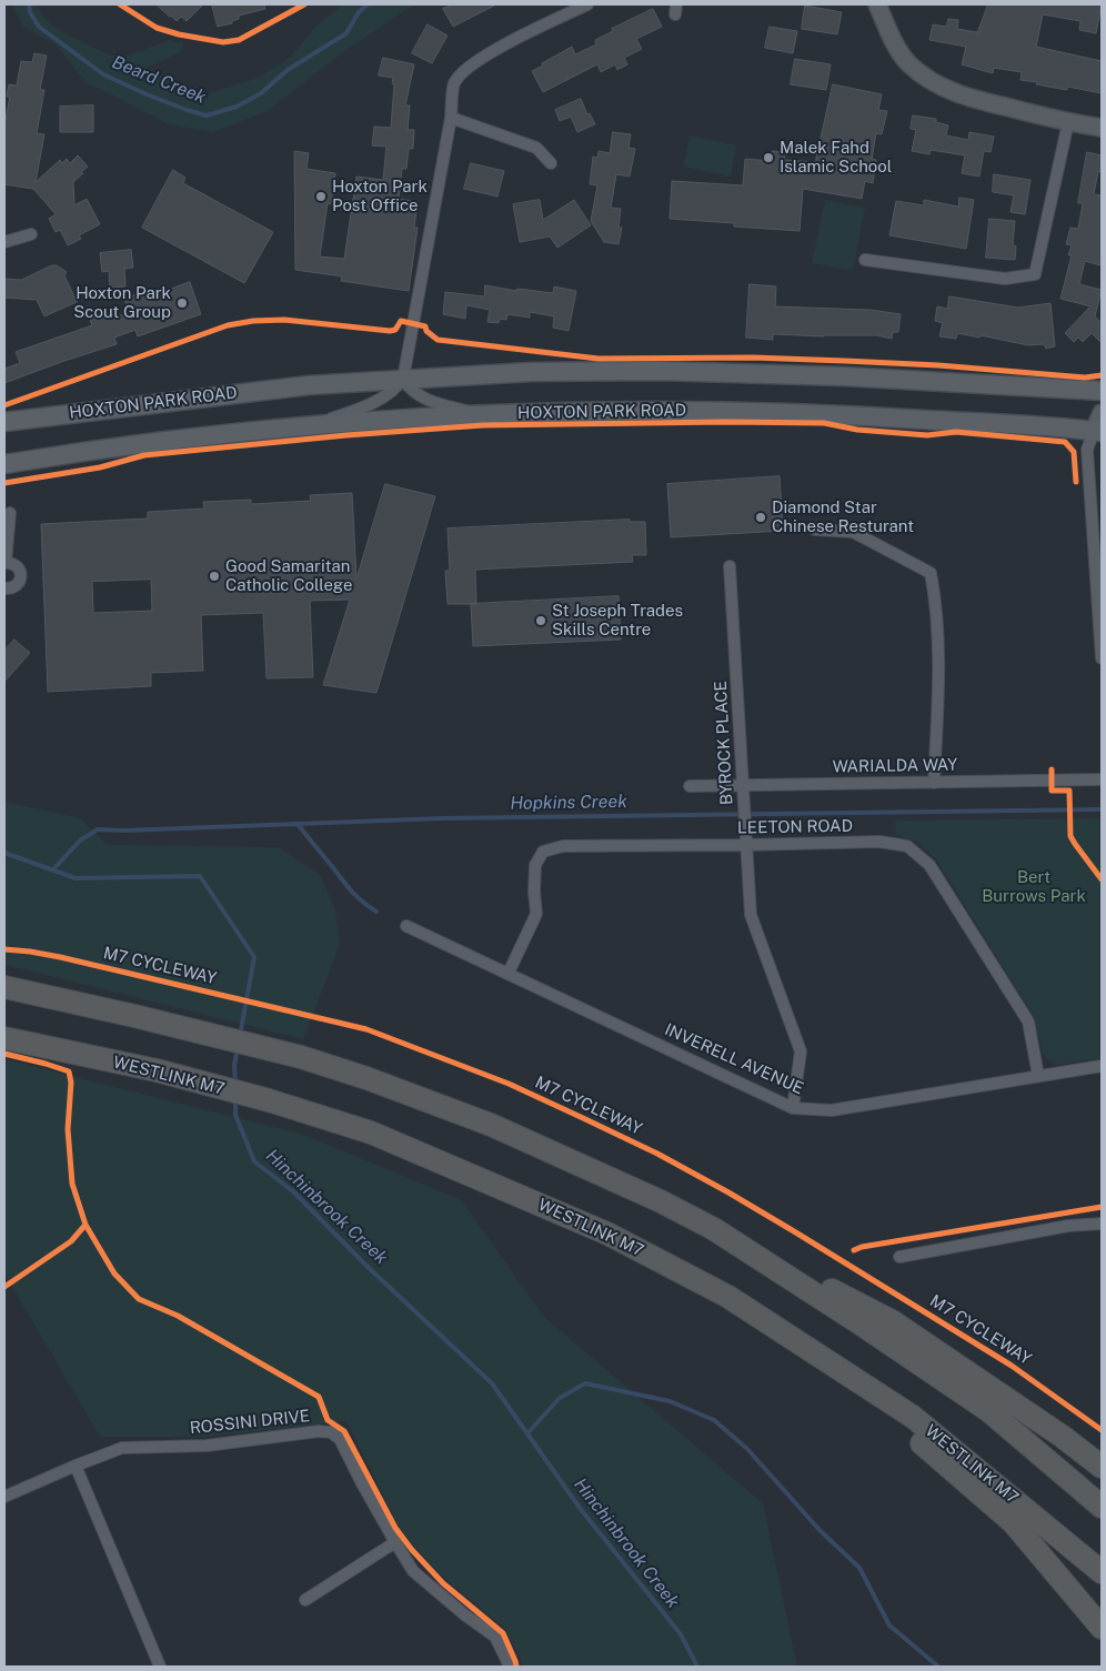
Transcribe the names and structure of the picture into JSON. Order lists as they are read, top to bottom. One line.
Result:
{"streets":{"highway":["WESTLINK M7"],"main road":["HOXTON PARK ROAD"],"street":["BYROCK PLACE","WARIALDA WAY","LEETON ROAD","INVERELL AVENUE","ROSSINI DRIVE"],"cycle path":["M7 CYCLEWAY"]},"crossings":[["BYROCK PLACE","WARIALDA WAY"],["BYROCK PLACE","LEETON ROAD"],["BYROCK PLACE","INVERELL AVENUE"],["LEETON ROAD","INVERELL AVENUE"]],"water":["Beard Creek","Hopkins Creek","Hinchinbrook Creek"],"parks":["Bert Burrows Park"],"places":["Malek Fahd Islamic School","Hoxton Park Post Office","Hoxton Park Scout Group","Diamond Star Chinese Resturant","Good Samaritan Catholic College","St Joseph Trades Skills Centre"]}
